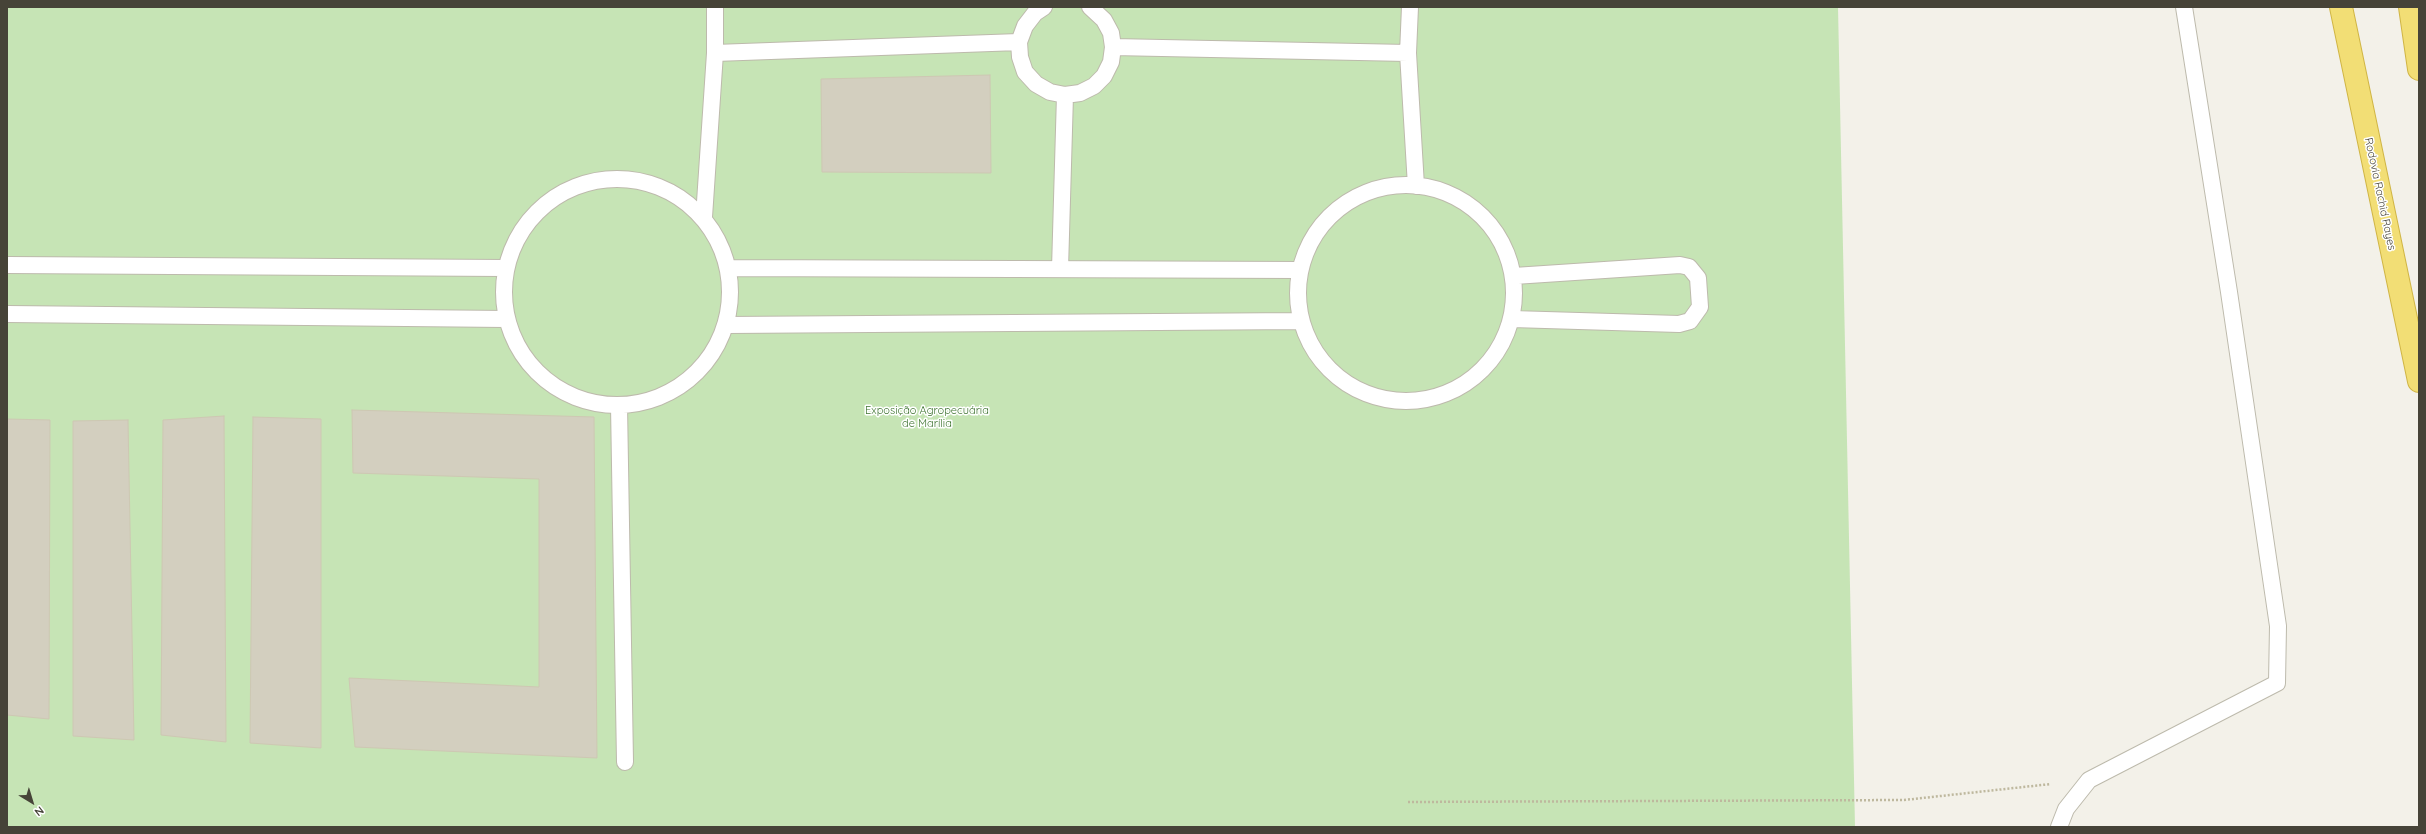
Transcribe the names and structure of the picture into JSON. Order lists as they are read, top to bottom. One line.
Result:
{"streets":{"highway":["Rodovia Rachid Rayes"]},"parks":["Exposição Agropecuária de Marília"],"north":"bottom right"}
